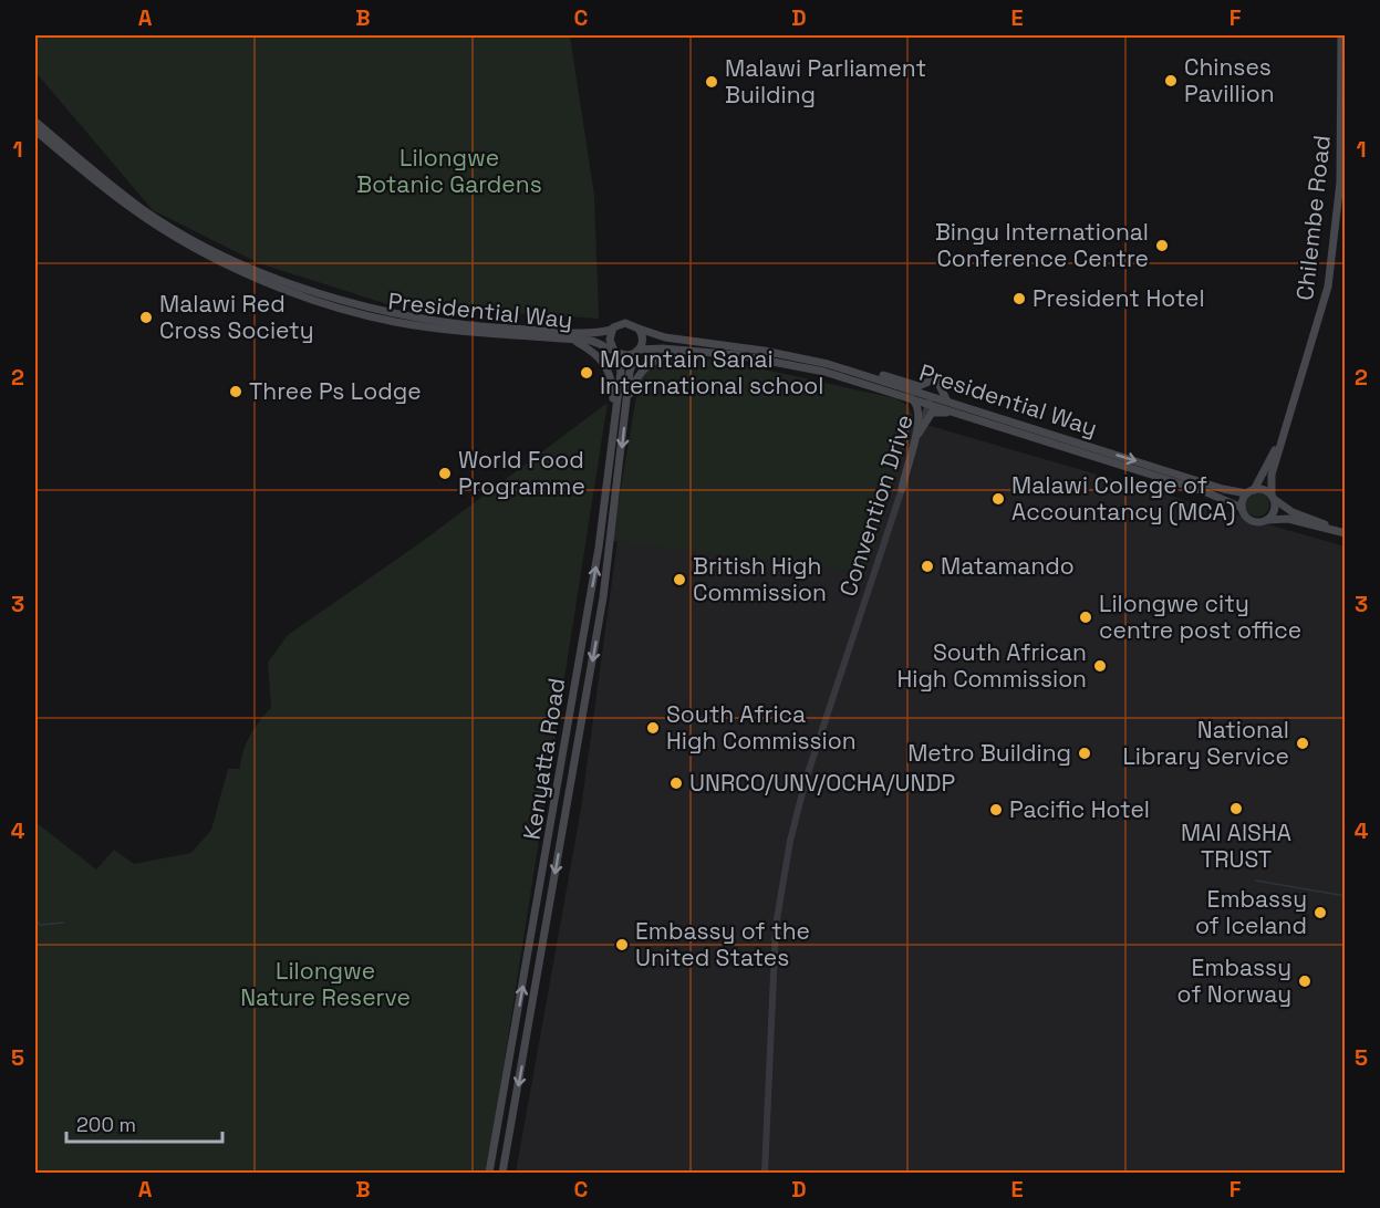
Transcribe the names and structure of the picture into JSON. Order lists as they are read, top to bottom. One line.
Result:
{"streets":{"main road":["Chilembe Road","Presidential Way","Kenyatta Road"],"street":["Convention Drive"]},"crossings":[["Presidential Way","Convention Drive"],["Presidential Way","Kenyatta Road"]],"parks":["Lilongwe Botanic Gardens","Lilongwe Nature Reserve"],"places":["Chinses Pavillion","Malawi Parliament Building","Bingu International Conference Centre","President Hotel","Malawi Red Cross Society","Mountain Sanai International school","Three Ps Lodge","World Food Programme","Malawi College of Accountancy (MCA)","Matamando","British High Commission","Lilongwe city centre post office","South African High Commission","South Africa High Commission","National Library Service","Metro Building","UNRCO/UNV/OCHA/UNDP","MAI AISHA TRUST","Pacific Hotel","Embassy of Iceland","Embassy of the United States","Embassy of Norway"],"scale_bar":"200 m","grid":{"columns":["A","B","C","D","E","F"],"rows":["1","2","3","4","5"]}}
